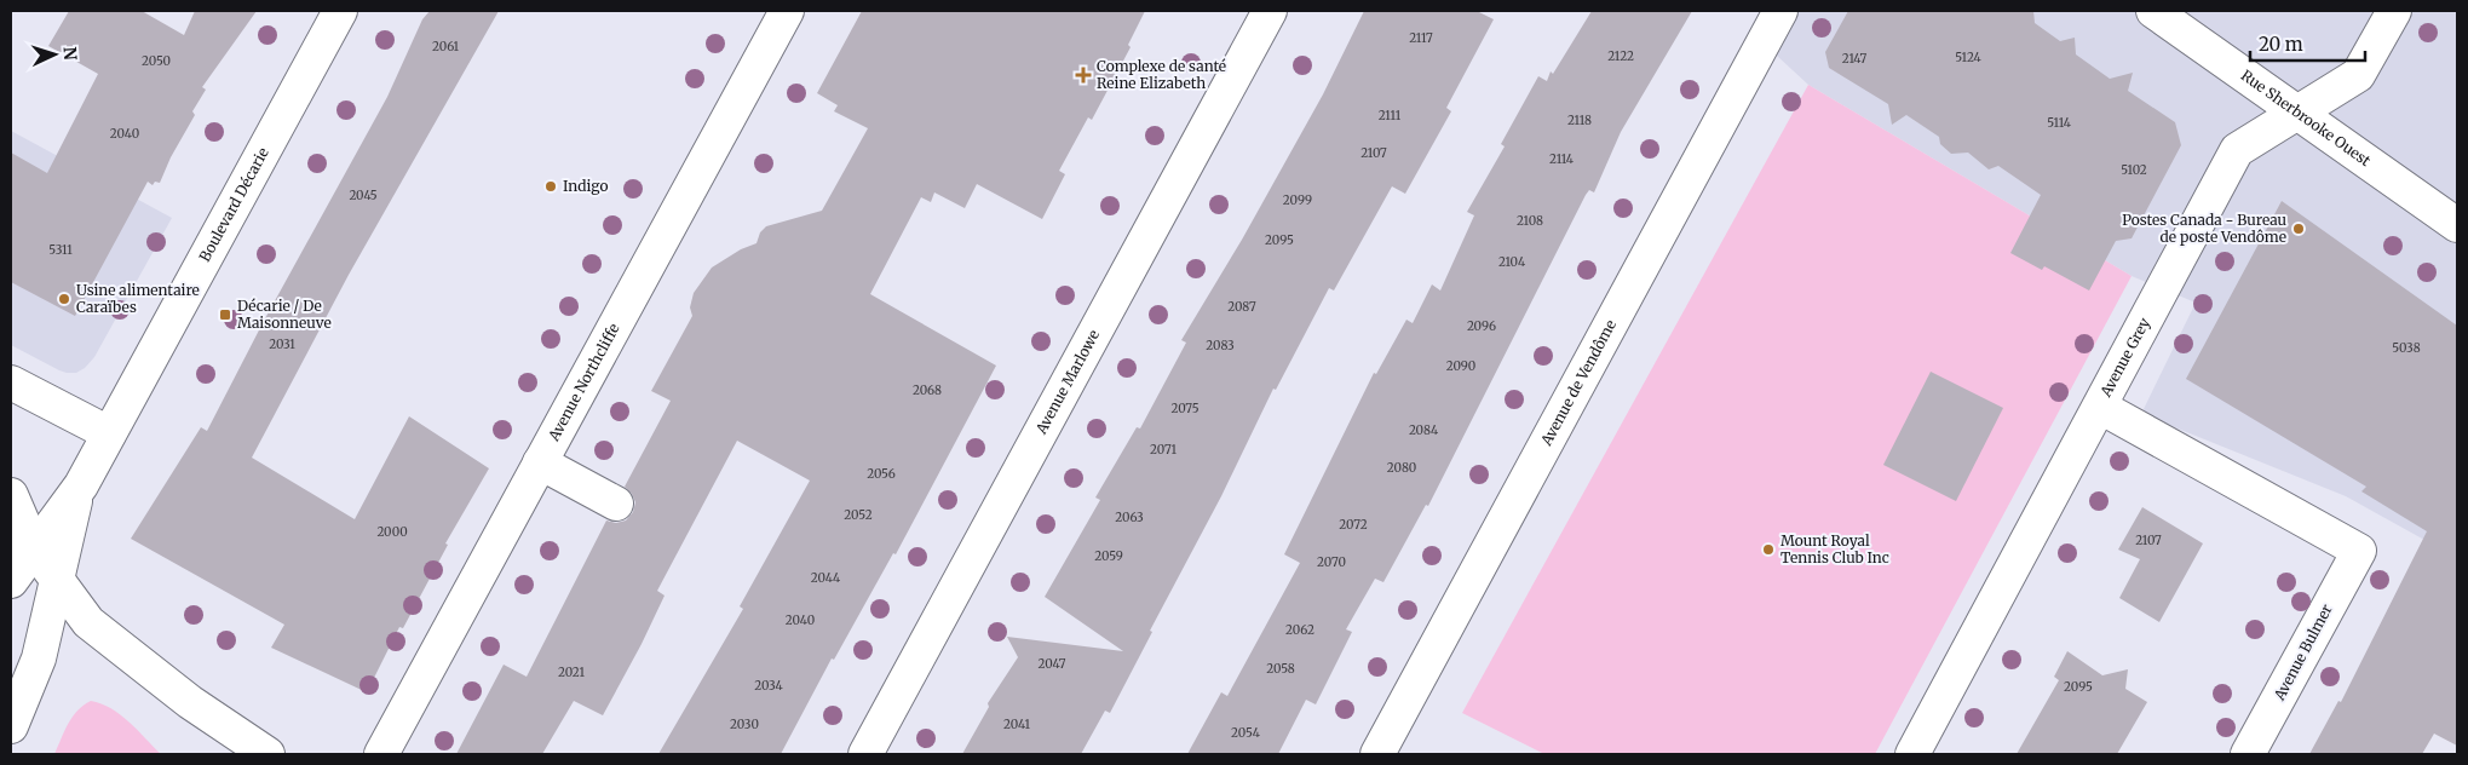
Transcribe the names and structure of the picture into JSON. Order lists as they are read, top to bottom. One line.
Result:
{"streets":{"street":["Rue Sherbrooke Ouest","Boulevard Décarie","Avenue Grey","Avenue Northcliffe","Avenue Marlowe","Avenue de Vendôme","Avenue Bulmer"]},"crossings":[["Rue Sherbrooke Ouest","Avenue Grey"],["Avenue Grey","Avenue Bulmer"]],"places":{"health":["Complexe de santé Reine Elizabeth"],"other":["Indigo","Postes Canada - Bureau de poste Vendôme","Usine alimentaire Caraïbes","Mount Royal Tennis Club Inc"],"transit":["Décarie / De Maisonneuve"]},"house_numbers":["2117","2061","2122","5124","2147","2050","2111","2118","5114","2040","2107","2114","5102","2045","2099","2108","2095","5311","2104","2087","2096","2031","2083","5038","2090","2068","2075","2084","2071","2080","2056","2052","2063","2072","2000","2107","2059","2070","2044","2040","2062","2047","2058","2021","2034","2095","2030","2041","2054"],"scale_bar":"20 m","north":"right"}
